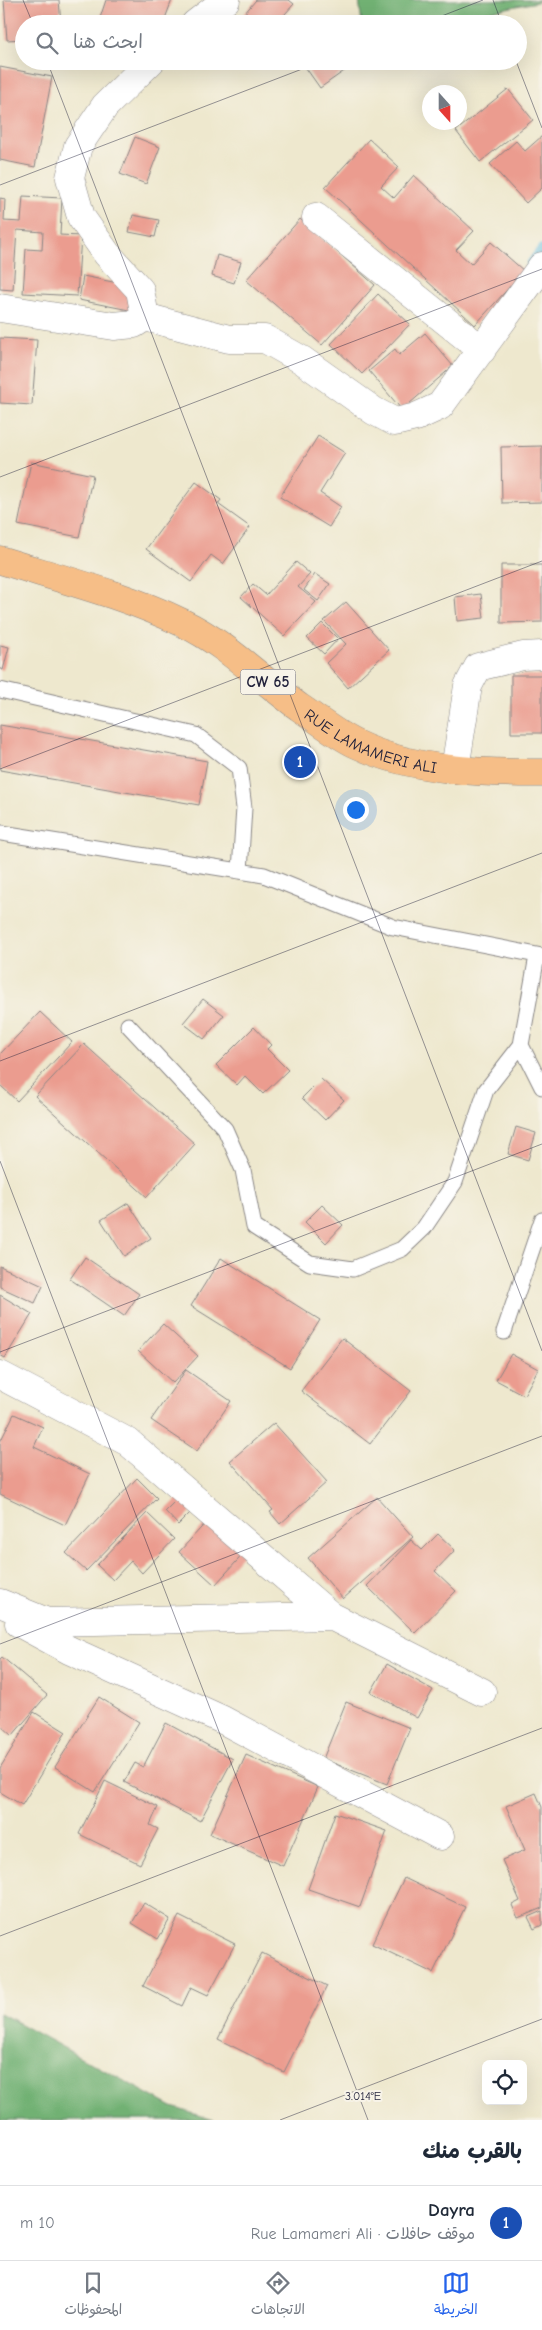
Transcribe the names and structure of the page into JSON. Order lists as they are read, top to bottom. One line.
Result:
{"streets":{"main road":["CW 65","RUE LAMAMERI ALI"]},"north":"bottom","page":{"search":"ابحث هنا","pins":"1","heading":"بالقرب منك","list":[{"mark":"1","name":"Dayra","note":"موقف حافلات · Rue Lamameri Ali","value":"10 m"}],"nav":["الخريطة","الاتجاهات","المحفوظات"]},"coordinates":["3.014°E"]}
